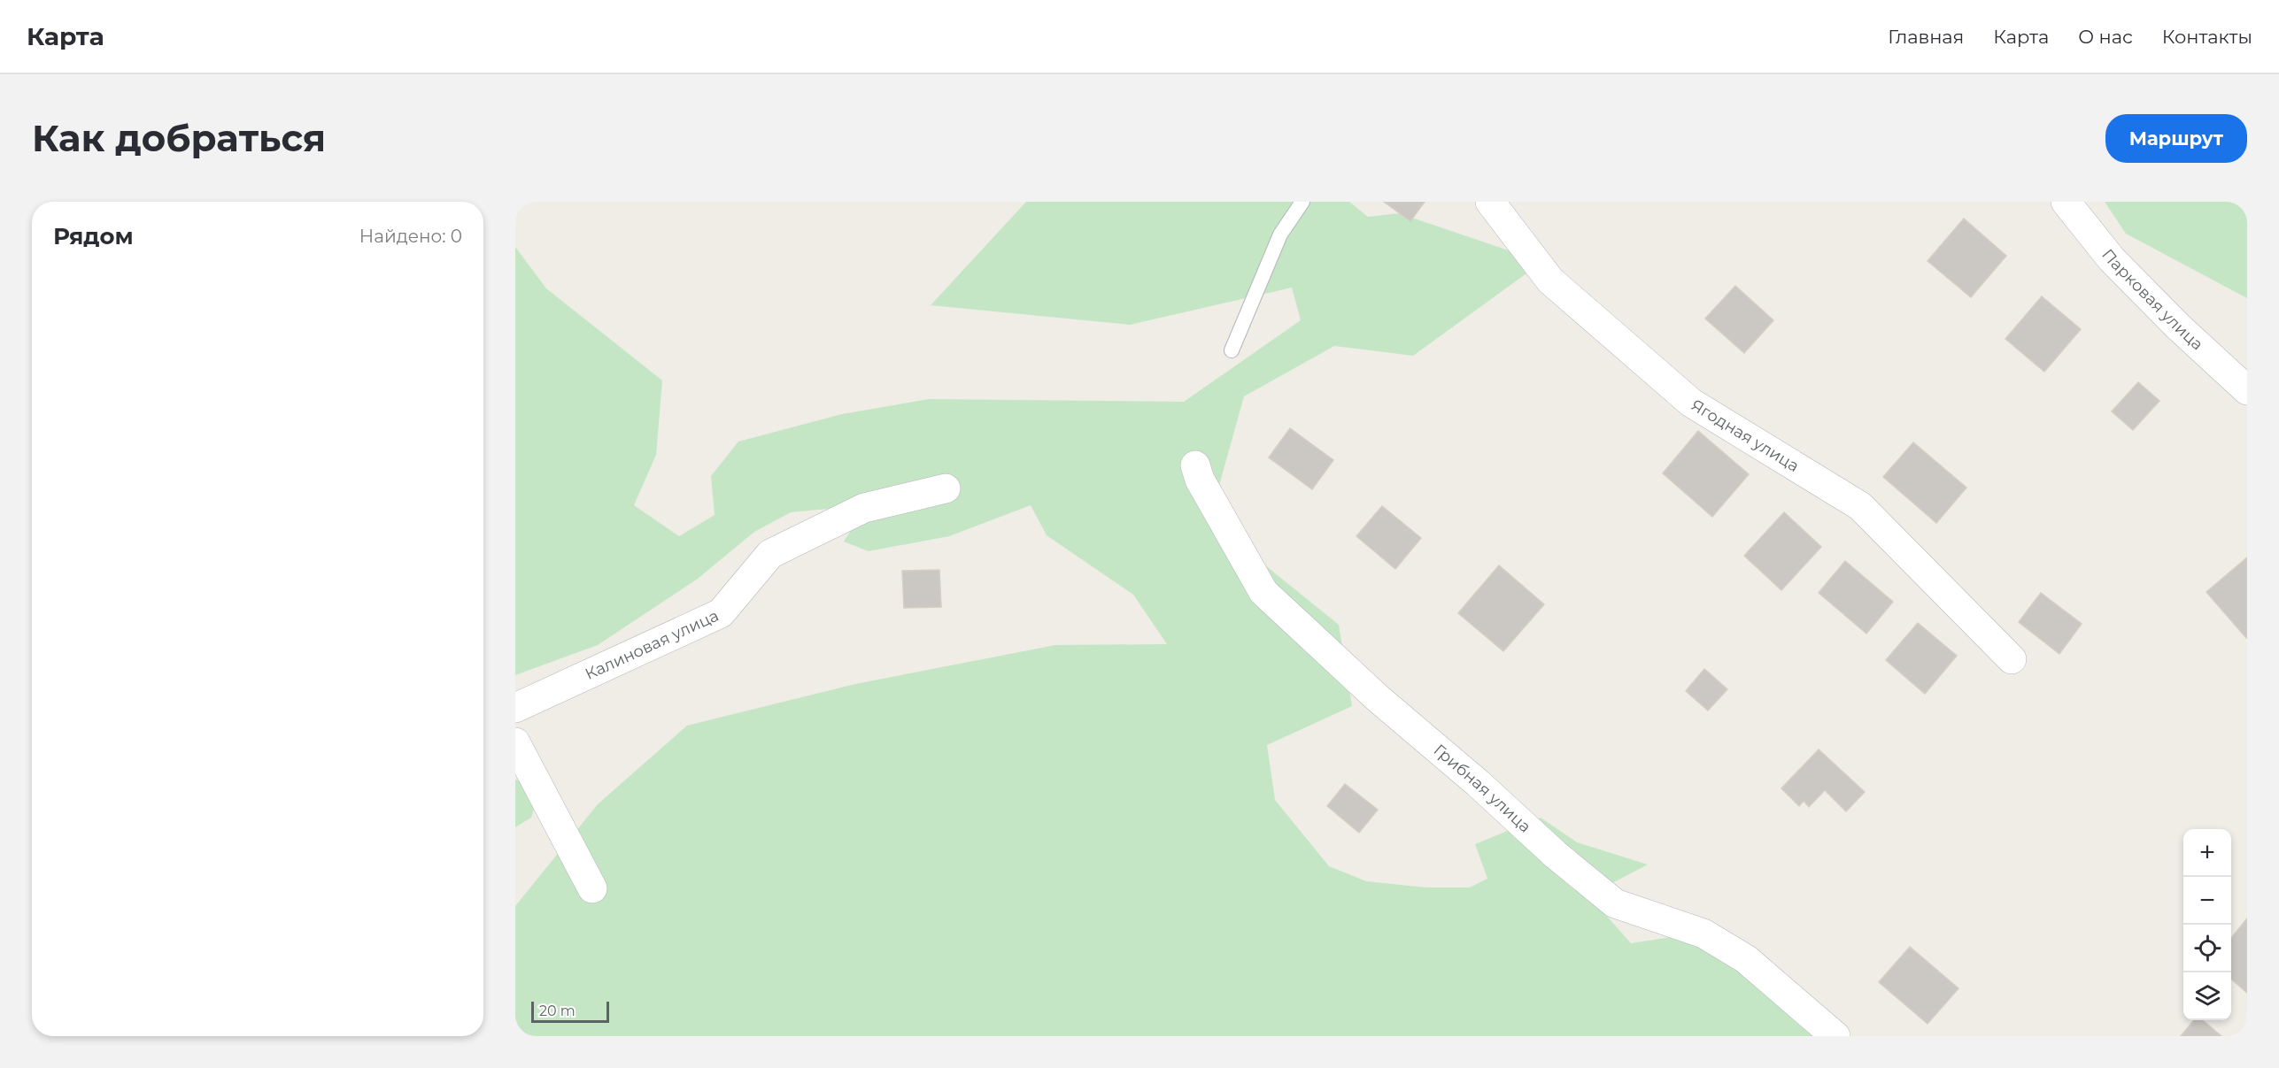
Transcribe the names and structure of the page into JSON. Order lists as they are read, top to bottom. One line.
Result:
{"streets":{"street":["Парковая улица","Ягодная улица","Калиновая улица","Грибная улица"]},"scale_bar":"20 m","page":{"header":"Карта","nav":["Главная","Карта","О нас","Контакты"],"buttons":"Маршрут","title":"Как добраться","heading":["Рядом","Найдено: 0"],"map_buttons":["+","−"],"scale":"20 m"}}
